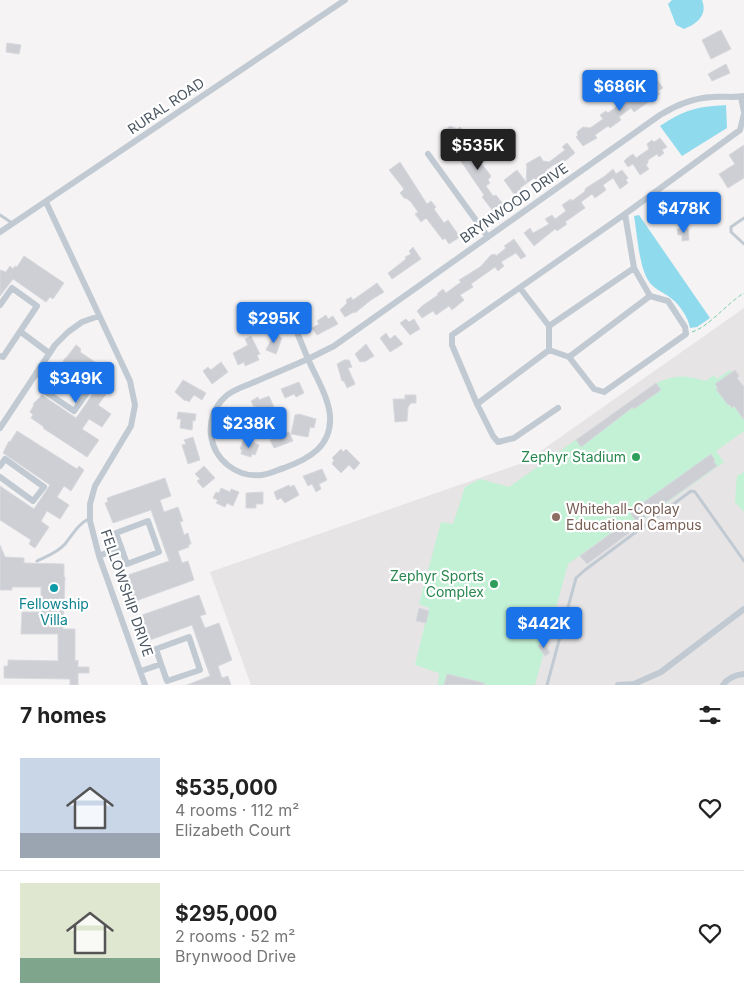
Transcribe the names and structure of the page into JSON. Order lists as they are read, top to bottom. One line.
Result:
{"streets":{"street":["RURAL ROAD","BRYNWOOD DRIVE","FELLOWSHIP DRIVE"]},"crossings":[["RURAL ROAD","FELLOWSHIP DRIVE"]],"places":["Zephyr Stadium","Whitehall-Coplay Educational Campus","Zephyr Sports Complex","Fellowship Villa"],"page":{"price":["$686K","$535K","$478K","$295K","$349K","$238K","$442K"],"heading":"7 homes","list":[{"name":"$535,000","note":"4 rooms · 112 m² · Elizabeth Court"},{"name":"$295,000","note":"2 rooms · 52 m² · Brynwood Drive"}]}}
